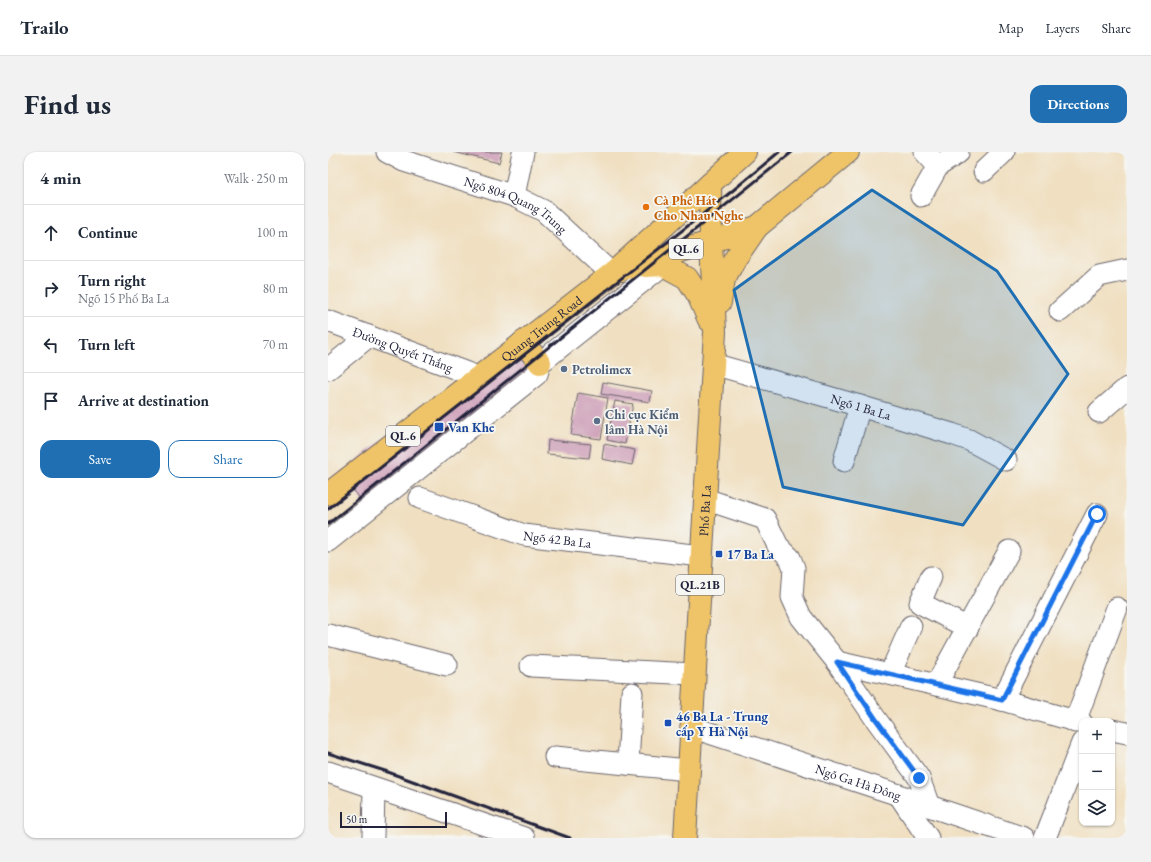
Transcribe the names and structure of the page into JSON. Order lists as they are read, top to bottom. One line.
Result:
{"streets":{"highway":["QL.6","Quang Trung Road","Phố Ba La","QL.21B"],"street":["Ngõ 804 Quang Trung","Đường Quyết Thắng","Ngõ 1 Ba La","Ngõ 42 Ba La","Ngõ Ga Hà Đông"]},"crossings":[["Ngõ 804 Quang Trung","QL.6"],["Ngõ 804 Quang Trung","Quang Trung Road"],["QL.6","Quang Trung Road"],["QL.6","Phố Ba La"],["Quang Trung Road","Đường Quyết Thắng"],["Quang Trung Road","Phố Ba La"],["Ngõ 1 Ba La","Phố Ba La"],["Phố Ba La","Ngõ 42 Ba La"],["Phố Ba La","Ngõ Ga Hà Đông"]],"places":{"other":["Cà Phê Hát Cho Nhau Nghe","Petrolimex","Chi cục Kiểm lâm Hà Nội"],"transit":["Van Khe","17 Ba La","46 Ba La - Trung cấp Y Hà Nội"]},"scale_bar":"50 m","page":{"header":"Trailo","nav":["Map","Layers","Share"],"buttons":["Directions",["Save","Share"]],"title":"Find us","heading":["4 min","Walk · 250 m"],"list":[["Continue","100 m"],["Turn right","Ngõ 15 Phố Ba La","80 m"],["Turn left","70 m"],"Arrive at destination"],"map_buttons":["+","−"],"scale":"50 m"}}
